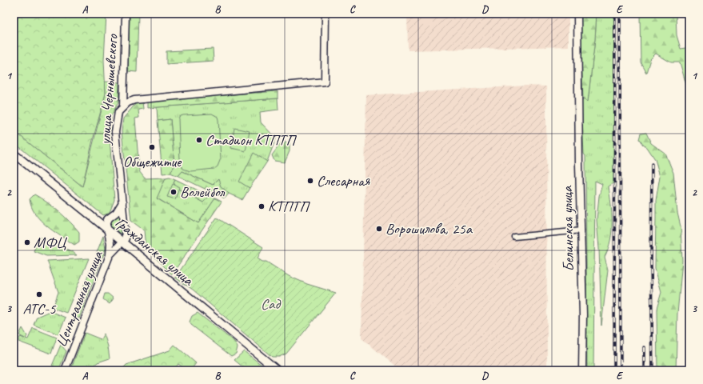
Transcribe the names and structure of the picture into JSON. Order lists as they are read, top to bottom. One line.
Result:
{"streets":{"main road":["Гражданская улица"],"street":["улица Чернышевского","Белинская улица","Центральная улица"]},"crossings":[["улица Чернышевского","Гражданская улица"],["улица Чернышевского","Центральная улица"],["Гражданская улица","Центральная улица"]],"parks":["Сад"],"places":["Стадион КТПТП","Общежитие","Слесарная","Волейбол","КТПТП","Ворошилова, 25а","МФЦ","АТС-5"],"grid":{"columns":["A","B","C","D","E"],"rows":["1","2","3"]}}
